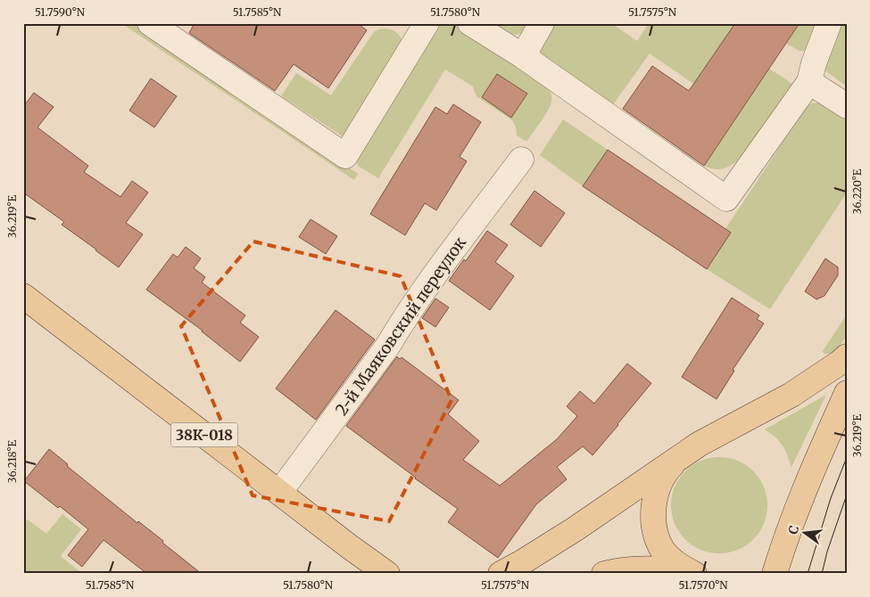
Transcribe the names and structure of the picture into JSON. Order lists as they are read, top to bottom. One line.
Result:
{"streets":{"main road":["38К-018"],"street":["2-й Маяковский переулок"]},"crossings":[["2-й Маяковский переулок","38К-018"]],"north":"left","coordinates":["51.7590°N","51.7585°N","51.7580°N","51.7575°N","36.220°E","36.219°E","36.218°E","51.7570°N"]}
